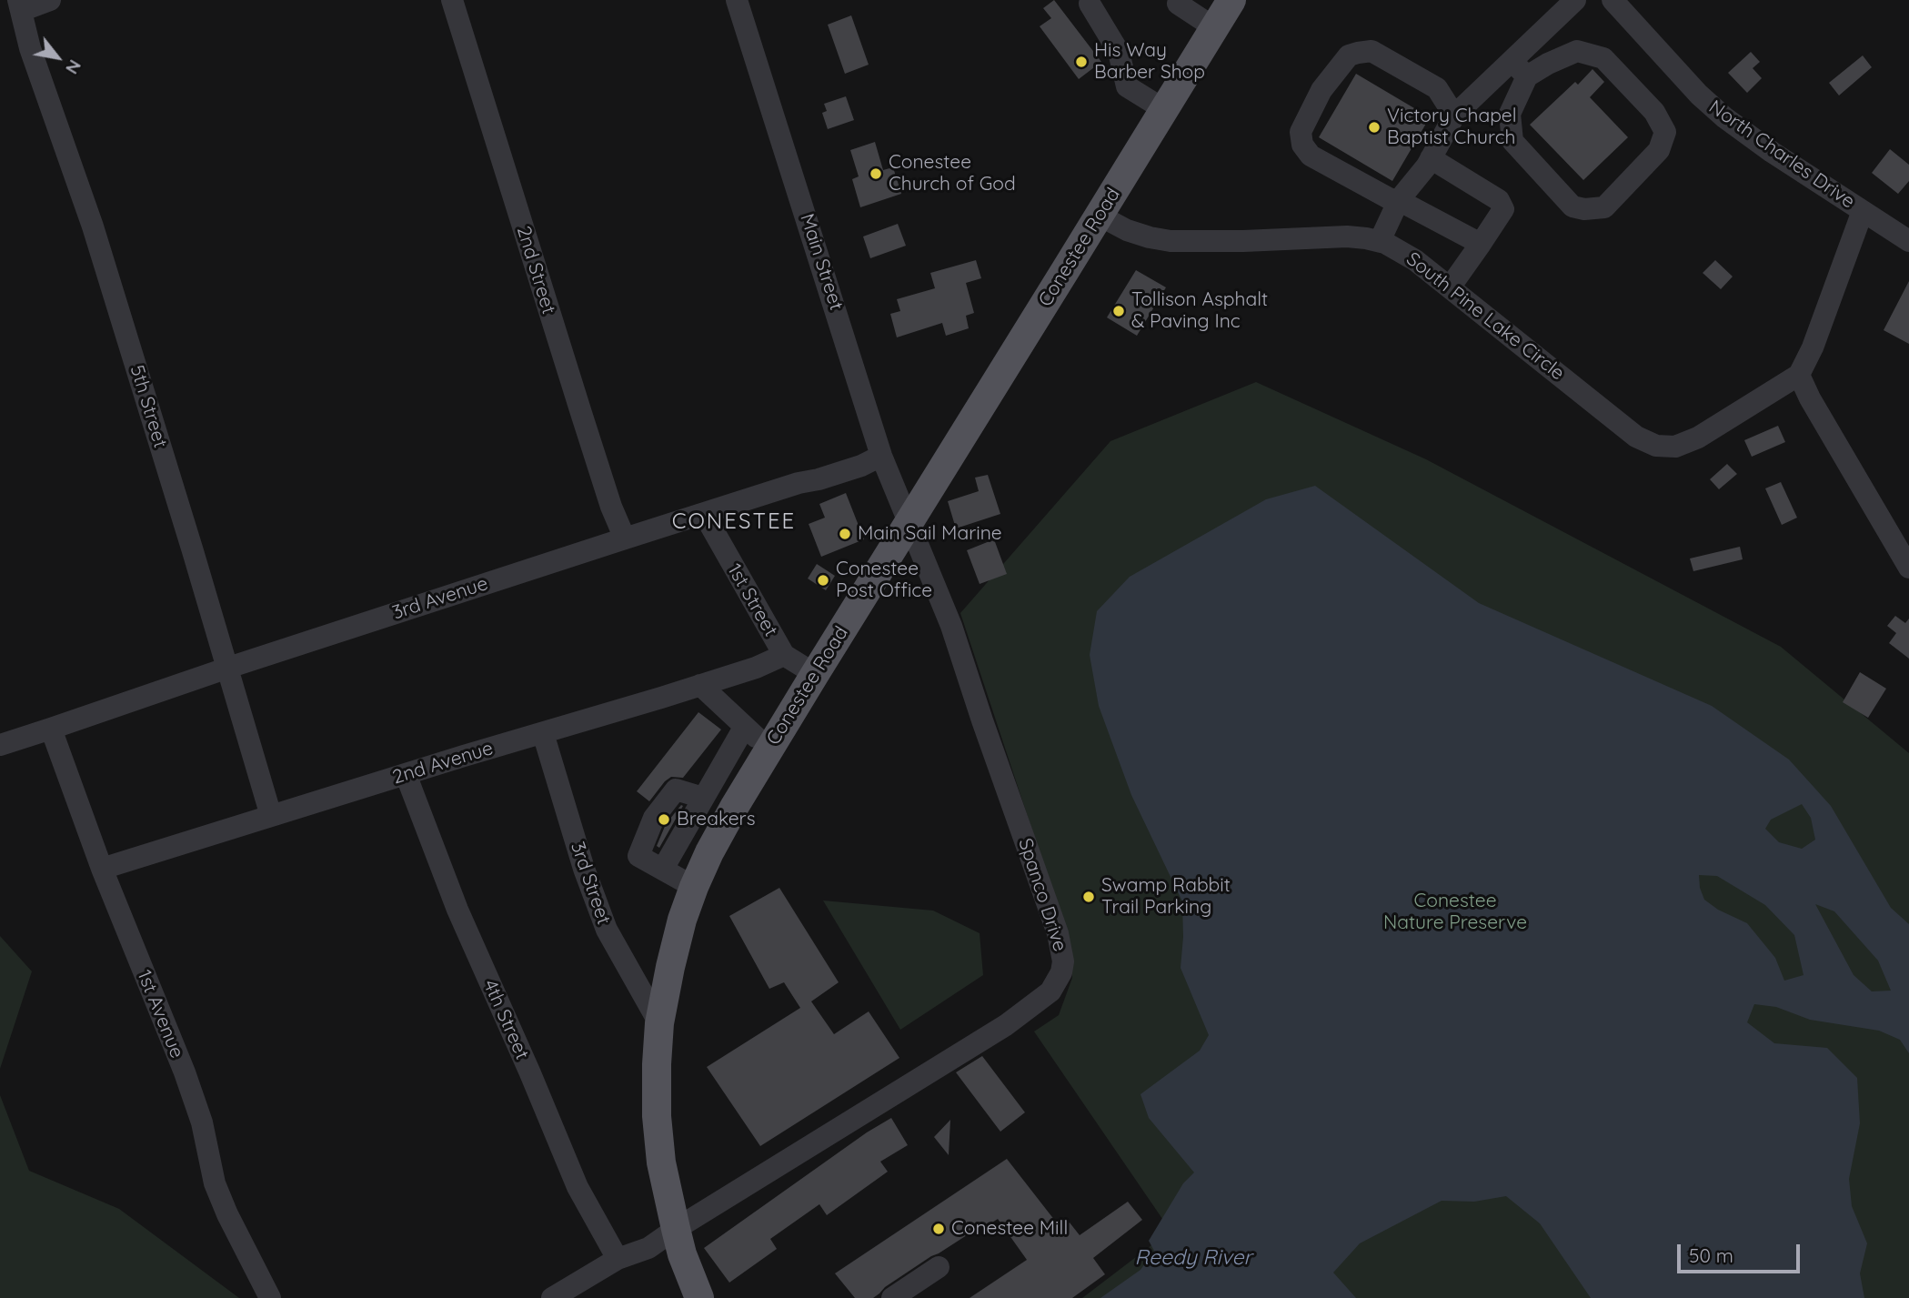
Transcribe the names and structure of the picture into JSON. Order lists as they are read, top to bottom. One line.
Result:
{"streets":{"main road":["Conestee Road"],"street":["North Charles Drive","Main Street","2nd Street","South Pine Lake Circle","5th Street","3rd Avenue","1st Street","2nd Avenue","3rd Street","Spanco Drive","1st Avenue","4th Street"]},"crossings":[["Conestee Road","Main Street"],["Conestee Road","South Pine Lake Circle"],["Conestee Road","1st Street"],["Conestee Road","3rd Street"],["Conestee Road","Spanco Drive"],["Main Street","3rd Avenue"],["Main Street","Spanco Drive"],["2nd Street","3rd Avenue"],["5th Street","3rd Avenue"],["5th Street","2nd Avenue"],["3rd Avenue","1st Street"],["3rd Avenue","1st Avenue"],["1st Street","2nd Avenue"],["2nd Avenue","3rd Street"],["2nd Avenue","1st Avenue"],["2nd Avenue","4th Street"]],"districts":["CONESTEE"],"water":["Reedy River"],"parks":["Conestee Nature Preserve"],"places":["His Way Barber Shop","Victory Chapel Baptist Church","Conestee Church of God","Tollison Asphalt & Paving Inc","Main Sail Marine","Conestee Post Office","Breakers","Swamp Rabbit Trail Parking","Conestee Mill"],"scale_bar":"50 m","north":"bottom right"}
